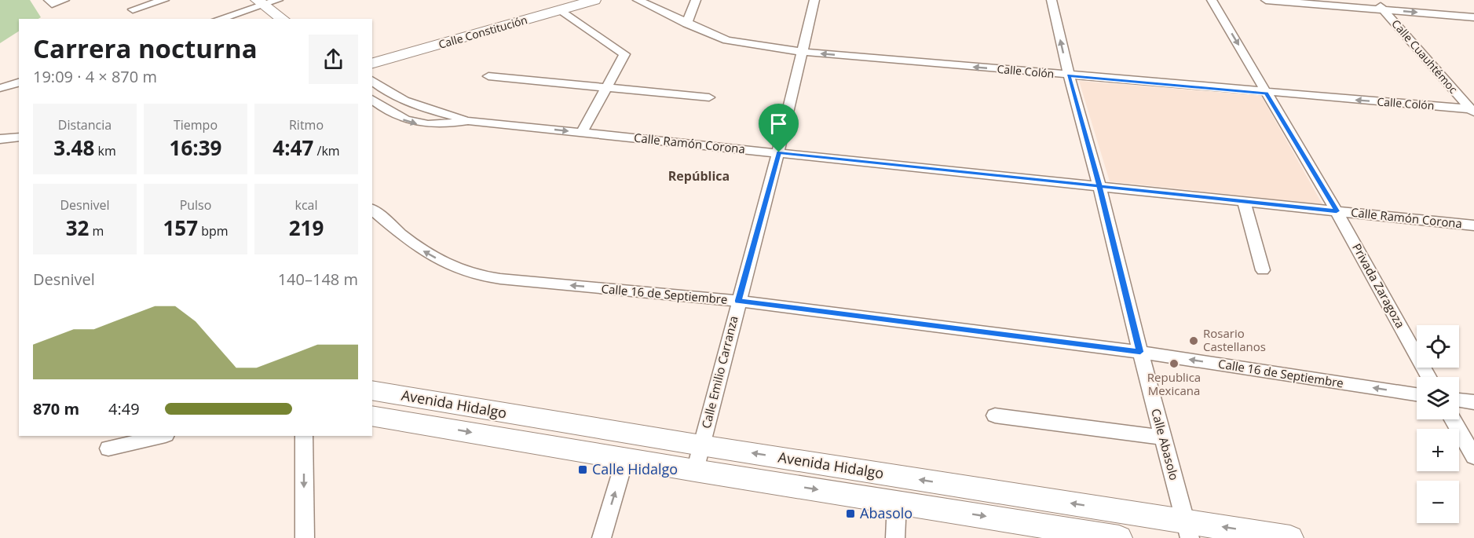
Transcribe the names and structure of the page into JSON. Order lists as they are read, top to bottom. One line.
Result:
{"streets":{"main road":["Calle Constitución","Avenida Hidalgo"],"street":["Calle Cuauhtémoc","Calle Colón","Calle Ramón Corona","Privada Zaragoza","Calle 16 de Septiembre","Calle Emilio Carranza","Calle Abasolo"]},"crossings":[["Calle Cuauhtémoc","Calle Colón"],["Calle Colón","Privada Zaragoza"],["Calle Colón","Calle Emilio Carranza"],["Calle Colón","Calle Abasolo"],["Calle Ramón Corona","Privada Zaragoza"],["Calle Ramón Corona","Calle Emilio Carranza"],["Calle Ramón Corona","Calle Abasolo"],["Calle 16 de Septiembre","Calle Emilio Carranza"],["Calle 16 de Septiembre","Calle Abasolo"],["Calle Emilio Carranza","Avenida Hidalgo"],["Avenida Hidalgo","Calle Abasolo"]],"one_way":["Calle 16 de Septiembre"],"districts":["República"],"places":{"other":["Rosario Castellanos","Republica Mexicana"],"transit":["Calle Hidalgo","Abasolo"]},"page":{"heading":["Carrera nocturna","19:09 · 4 × 870 m"],"stats":[["Distancia","3.48 km"],["Tiempo","16:39"],["Ritmo","4:47 /km"],["Desnivel","32 m"],["Pulso","157 bpm"],["kcal","219"]],"chart":["Desnivel","140–148 m"],"map_buttons":["+","−"],"list":[{"name":"870 m","note":"4:49"}]}}
